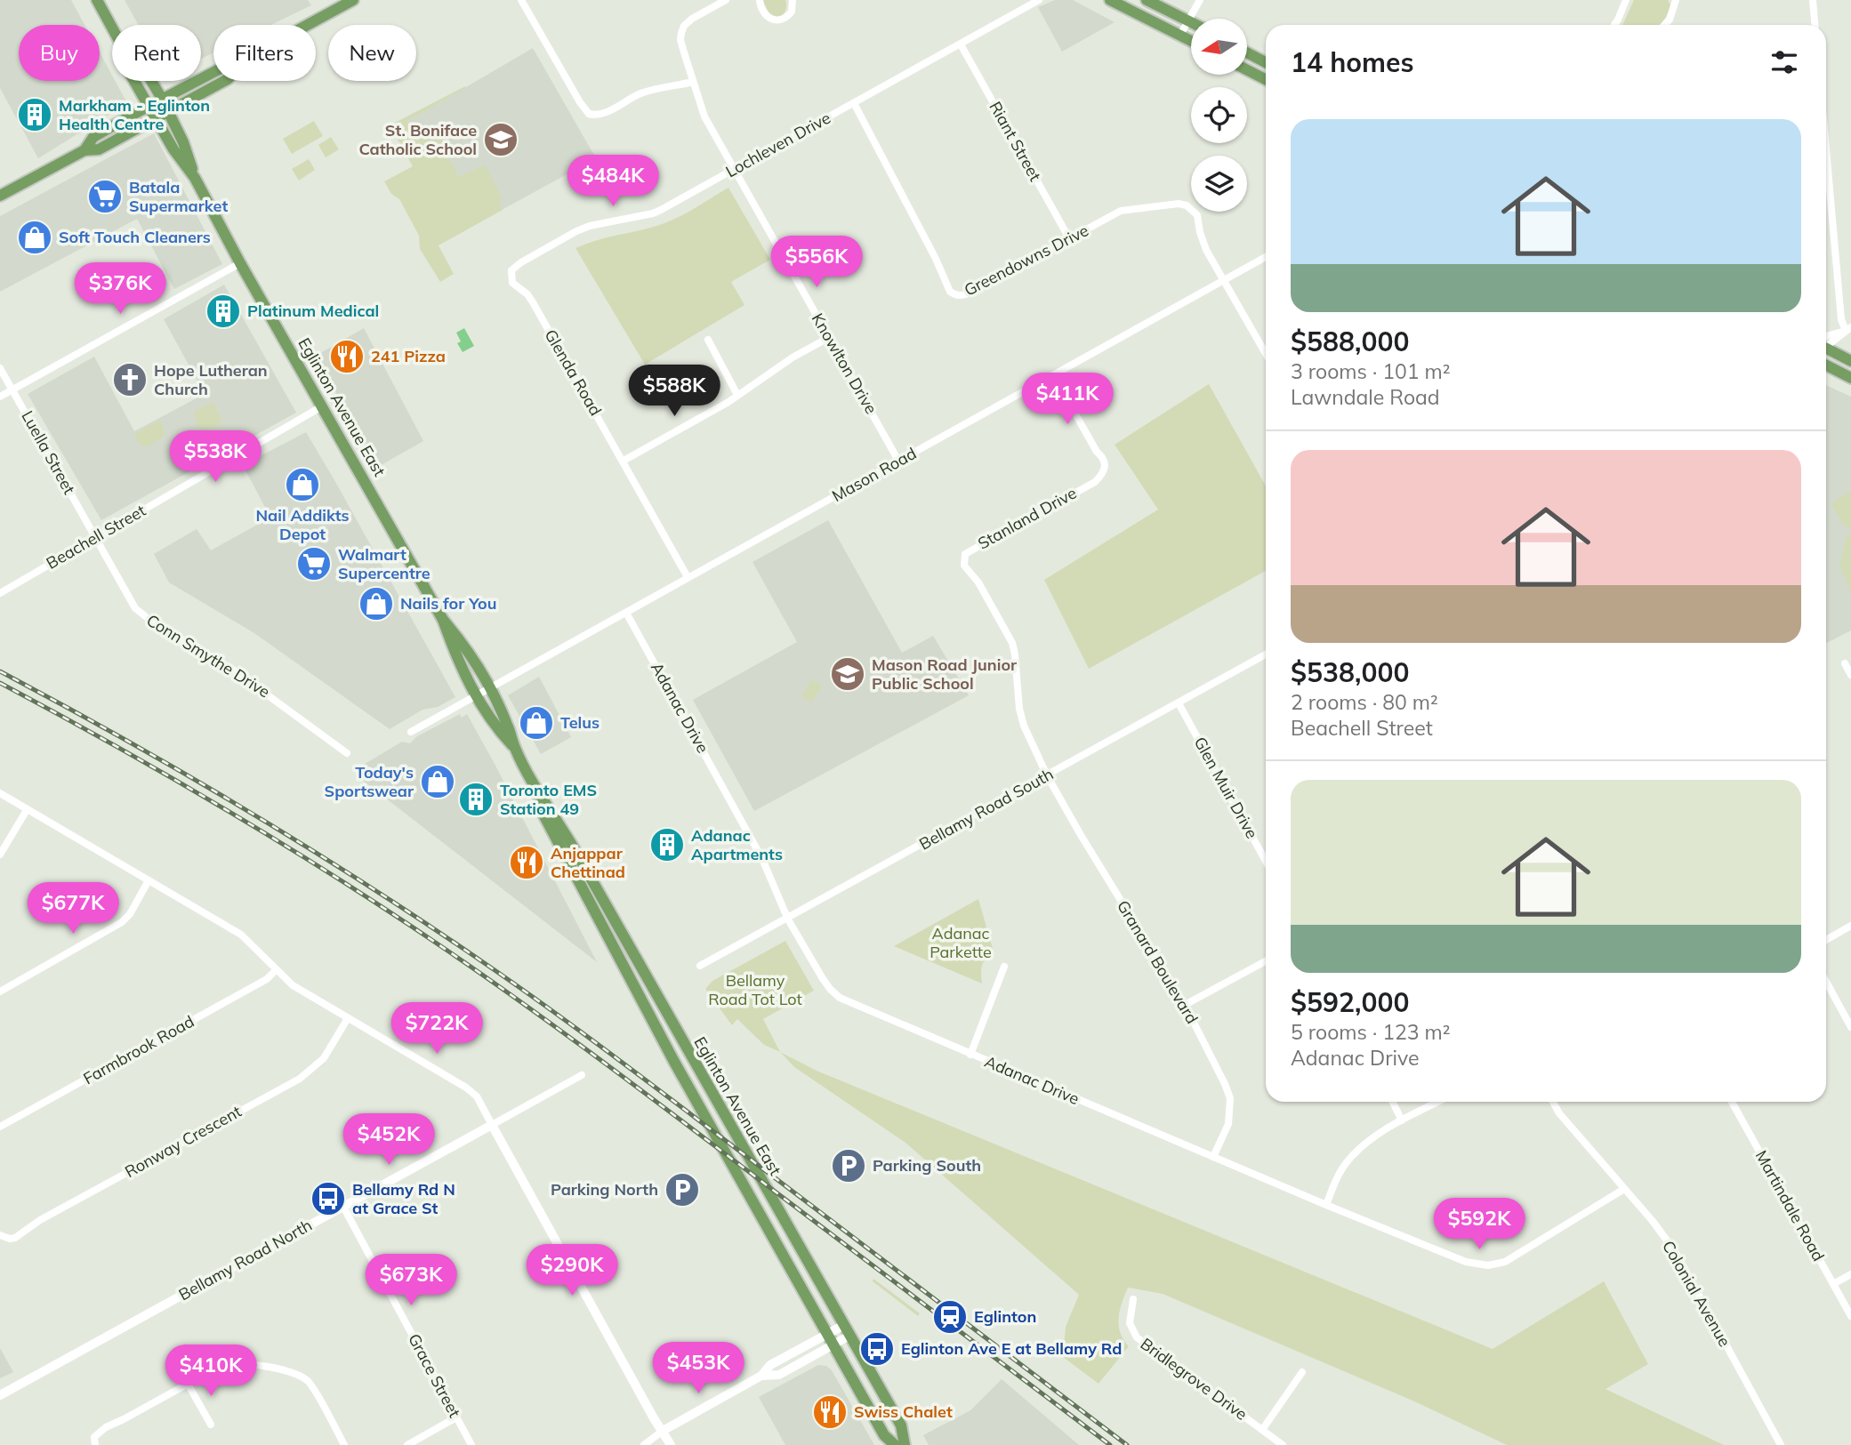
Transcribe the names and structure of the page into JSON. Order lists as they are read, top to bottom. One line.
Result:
{"streets":{"main road":["Eglinton Avenue East"],"street":["Riant Street","Lochleven Drive","Greendowns Drive","Knowlton Drive","Glenda Road","Luella Street","Mason Road","Stanland Drive","Beachell Street","Conn Smythe Drive","Adanac Drive","Glen Muir Drive","Bellamy Road South","Granard Boulevard","Farmbrook Road","Ronway Crescent","Martindale Road","Bellamy Road North","Colonial Avenue","Grace Street","Bridlegrove Drive"]},"crossings":[["Riant Street","Lochleven Drive"],["Riant Street","Greendowns Drive"],["Lochleven Drive","Greendowns Drive"],["Lochleven Drive","Knowlton Drive"],["Lochleven Drive","Glenda Road"],["Greendowns Drive","Mason Road"],["Knowlton Drive","Mason Road"],["Glenda Road","Mason Road"],["Eglinton Avenue East","Mason Road"],["Eglinton Avenue East","Beachell Street"],["Luella Street","Beachell Street"],["Luella Street","Conn Smythe Drive"],["Mason Road","Stanland Drive"],["Mason Road","Adanac Drive"],["Stanland Drive","Bellamy Road South"],["Stanland Drive","Granard Boulevard"],["Beachell Street","Conn Smythe Drive"],["Adanac Drive","Bellamy Road South"],["Adanac Drive","Granard Boulevard"],["Adanac Drive","Colonial Avenue"],["Glen Muir Drive","Bellamy Road South"],["Bellamy Road South","Granard Boulevard"],["Bellamy Road North","Grace Street"]],"parks":["Adanac Parkette","Bellamy Road Tot Lot"],"places":{"building":["Markham - Eglinton Health Centre","Platinum Medical","Toronto EMS Station 49","Adanac Apartments"],"school or university":["St. Boniface Catholic School","Mason Road Junior Public School"],"supermarket":["Batala Supermarket","Walmart Supercentre"],"shop":["Soft Touch Cleaners","Nail Addikts Depot","Nails for You","Telus","Today's Sportswear"],"restaurant":["241 Pizza","Anjappar Chettinad","Swiss Chalet"],"church":["Hope Lutheran Church"],"parking":["Parking South","Parking North"],"bus stop":["Bellamy Rd N at Grace St","Eglinton Ave E at Bellamy Rd"],"station":["Eglinton"]},"north":"left","page":{"chip":["Buy","Rent","Filters","New"],"heading":"14 homes","list":[{"name":"$588,000","note":"3 rooms · 101 m² · Lawndale Road"},{"name":"$538,000","note":"2 rooms · 80 m² · Beachell Street"},{"name":"$592,000","note":"5 rooms · 123 m² · Adanac Drive"}],"price":["$484K","$556K","$376K","$588K","$411K","$538K","$677K","$722K","$452K","$592K","$290K","$673K","$453K","$410K"]}}
